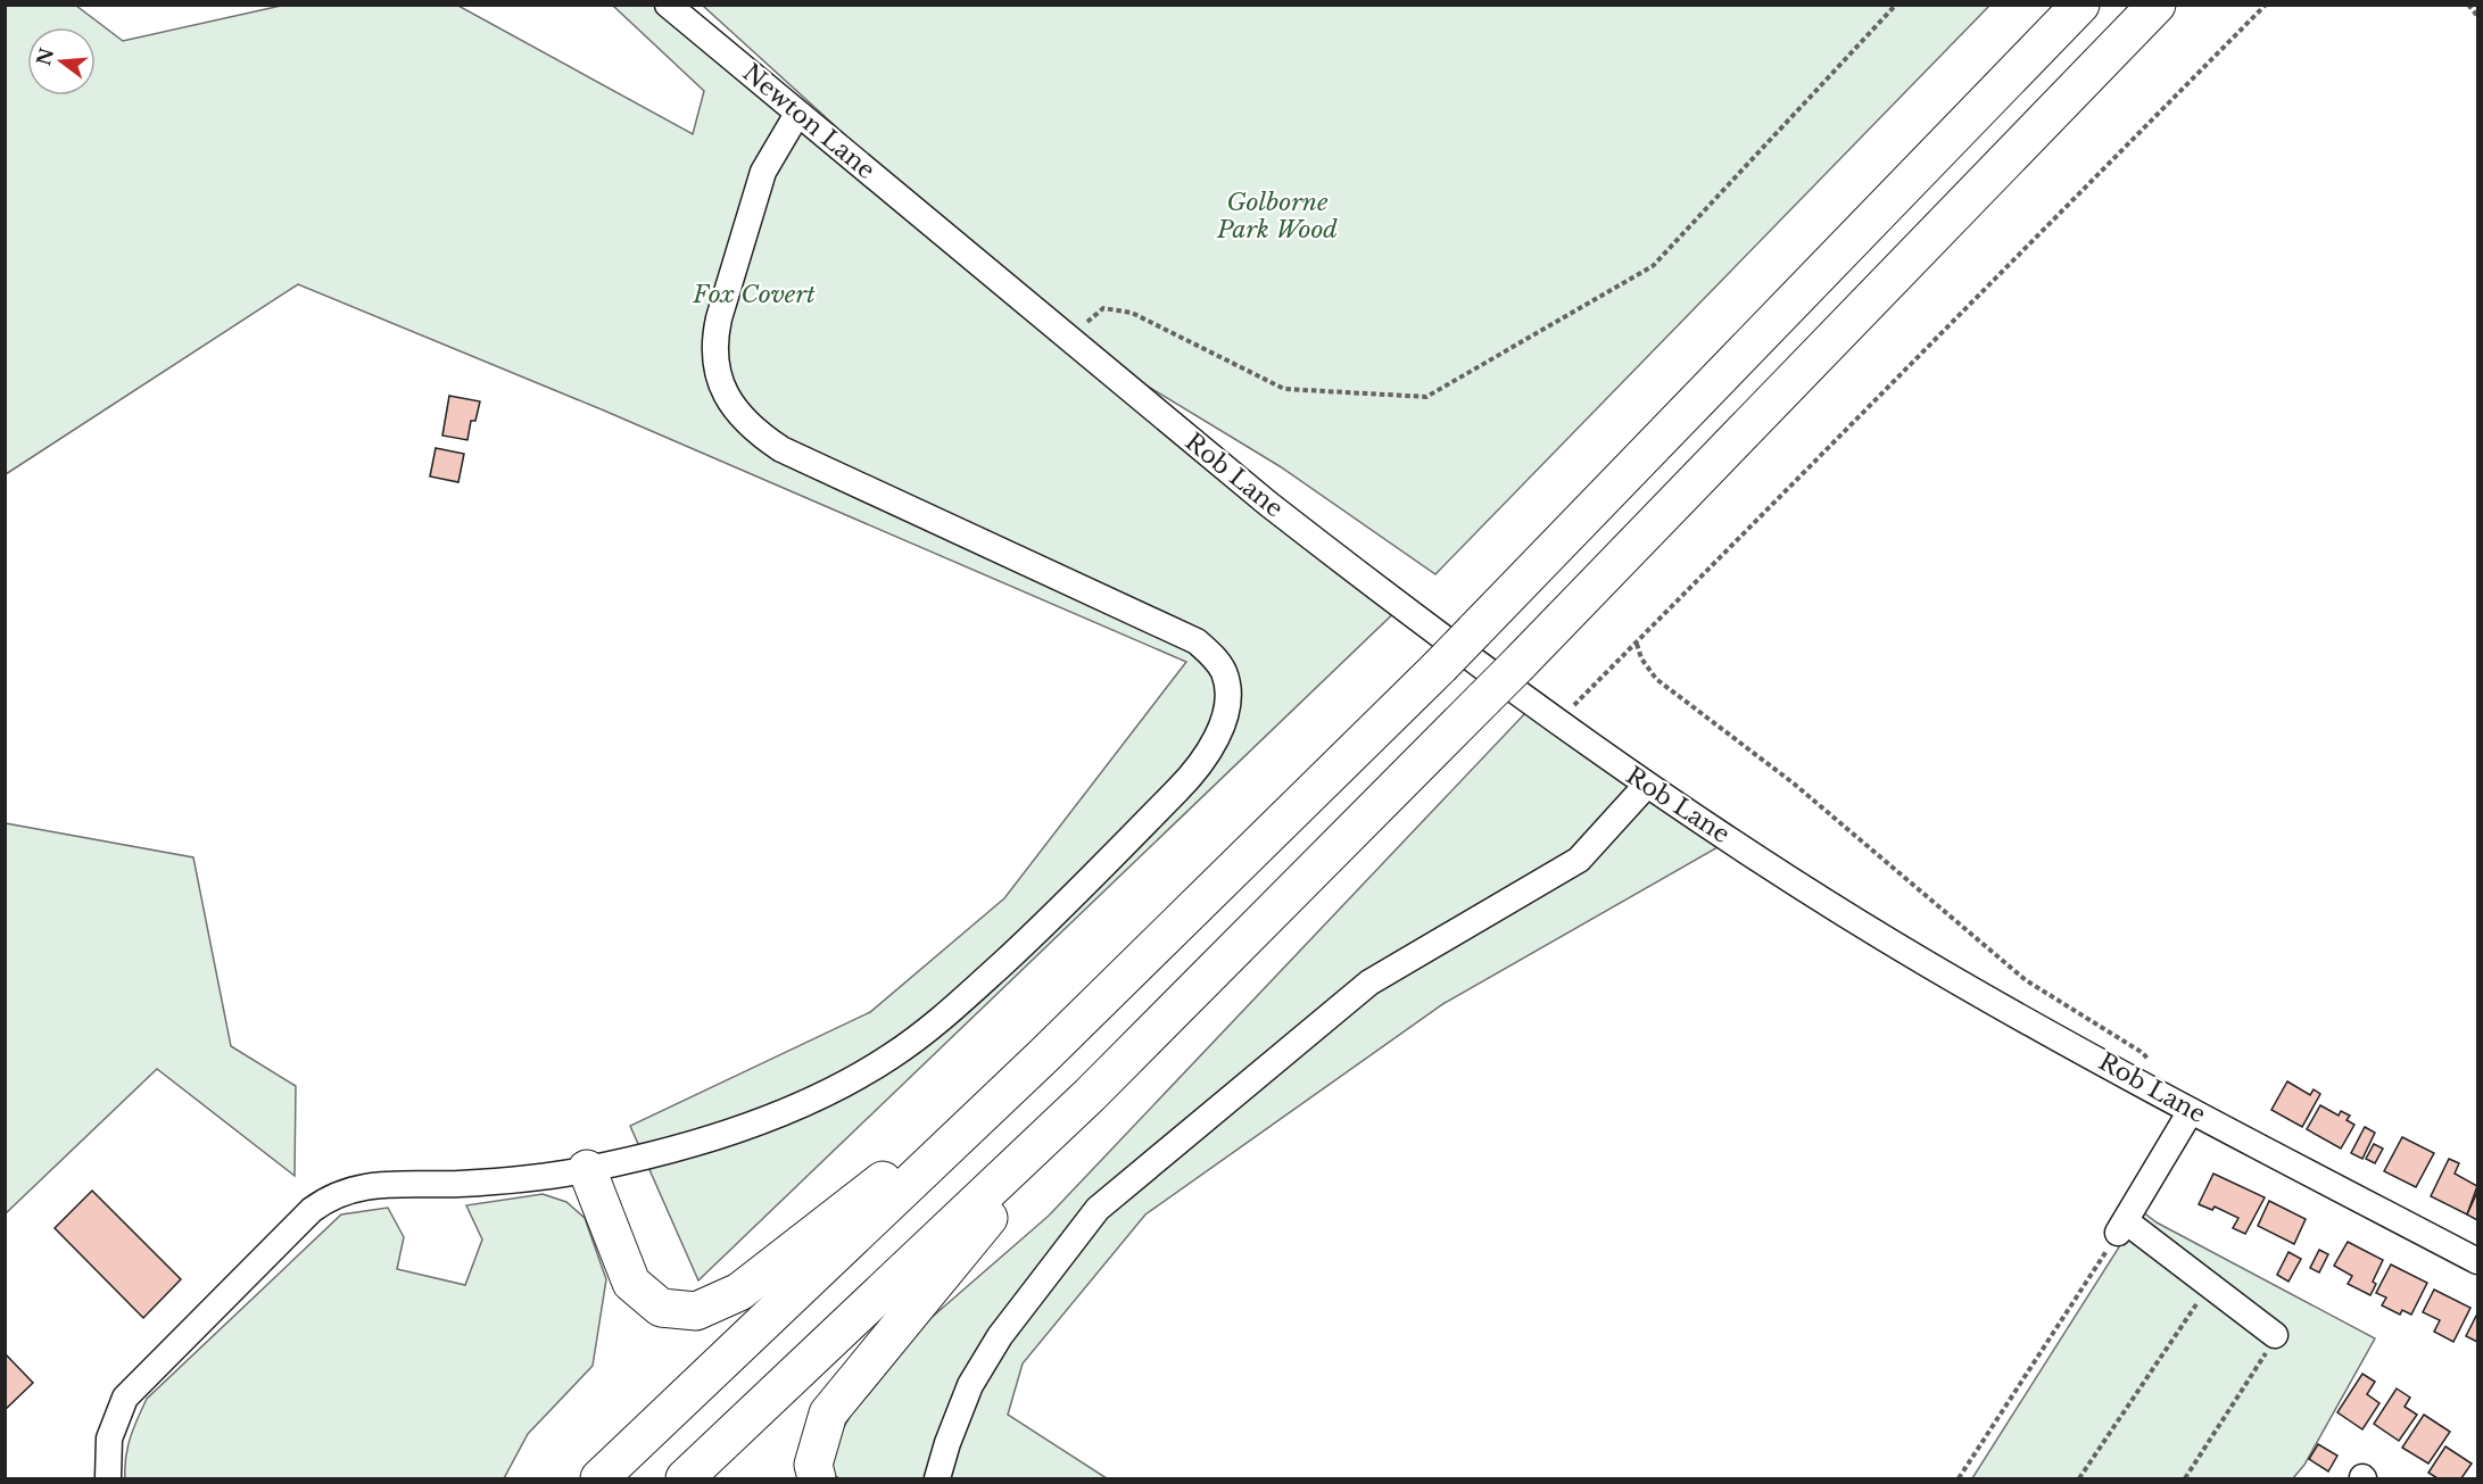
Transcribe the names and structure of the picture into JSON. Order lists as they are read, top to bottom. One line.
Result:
{"streets":{"street":["Newton Lane","Rob Lane"]},"crossings":[["Newton Lane","Rob Lane"]],"parks":["Golborne Park Wood","Fox Covert"],"north":"left"}
